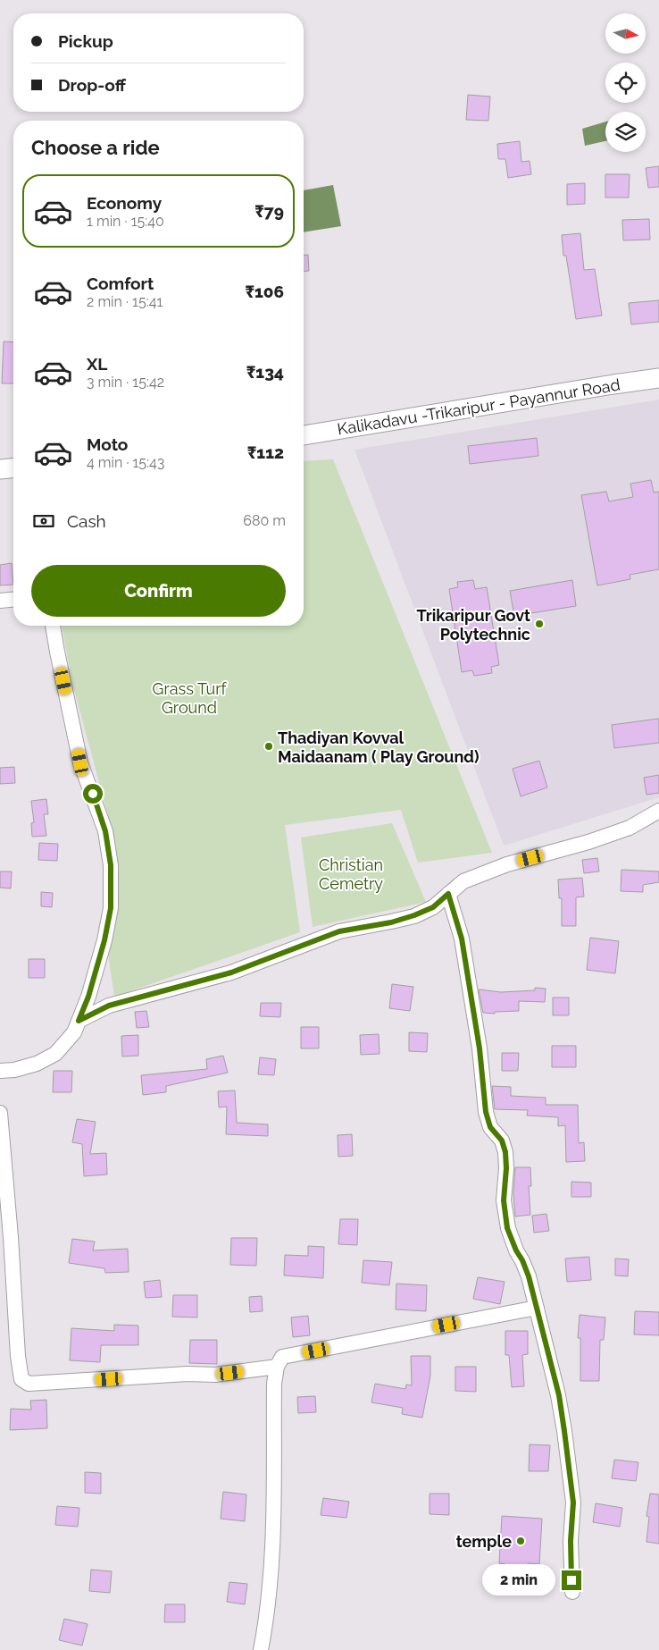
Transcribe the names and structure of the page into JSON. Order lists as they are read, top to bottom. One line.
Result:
{"streets":{"main road":["Kalikadavu -Trikaripur - Payannur Road"]},"parks":["Grass Turf Ground","Christian Cemetry"],"places":["Trikaripur Govt Polytechnic","Thadiyan Kovval Maidaanam ( Play Ground)","temple"],"north":"right","page":{"banner":["Pickup","Drop-off"],"heading":"Choose a ride","list":[{"name":"Economy","note":"1 min · 15:40","value":"₹79"},{"name":"Comfort","note":"2 min · 15:41","value":"₹106"},{"name":"XL","note":"3 min · 15:42","value":"₹134"},{"name":"Moto","note":"4 min · 15:43","value":"₹112"}],"pay":["Cash","680 m"],"buttons":"Confirm","bubble":"2 min"}}
